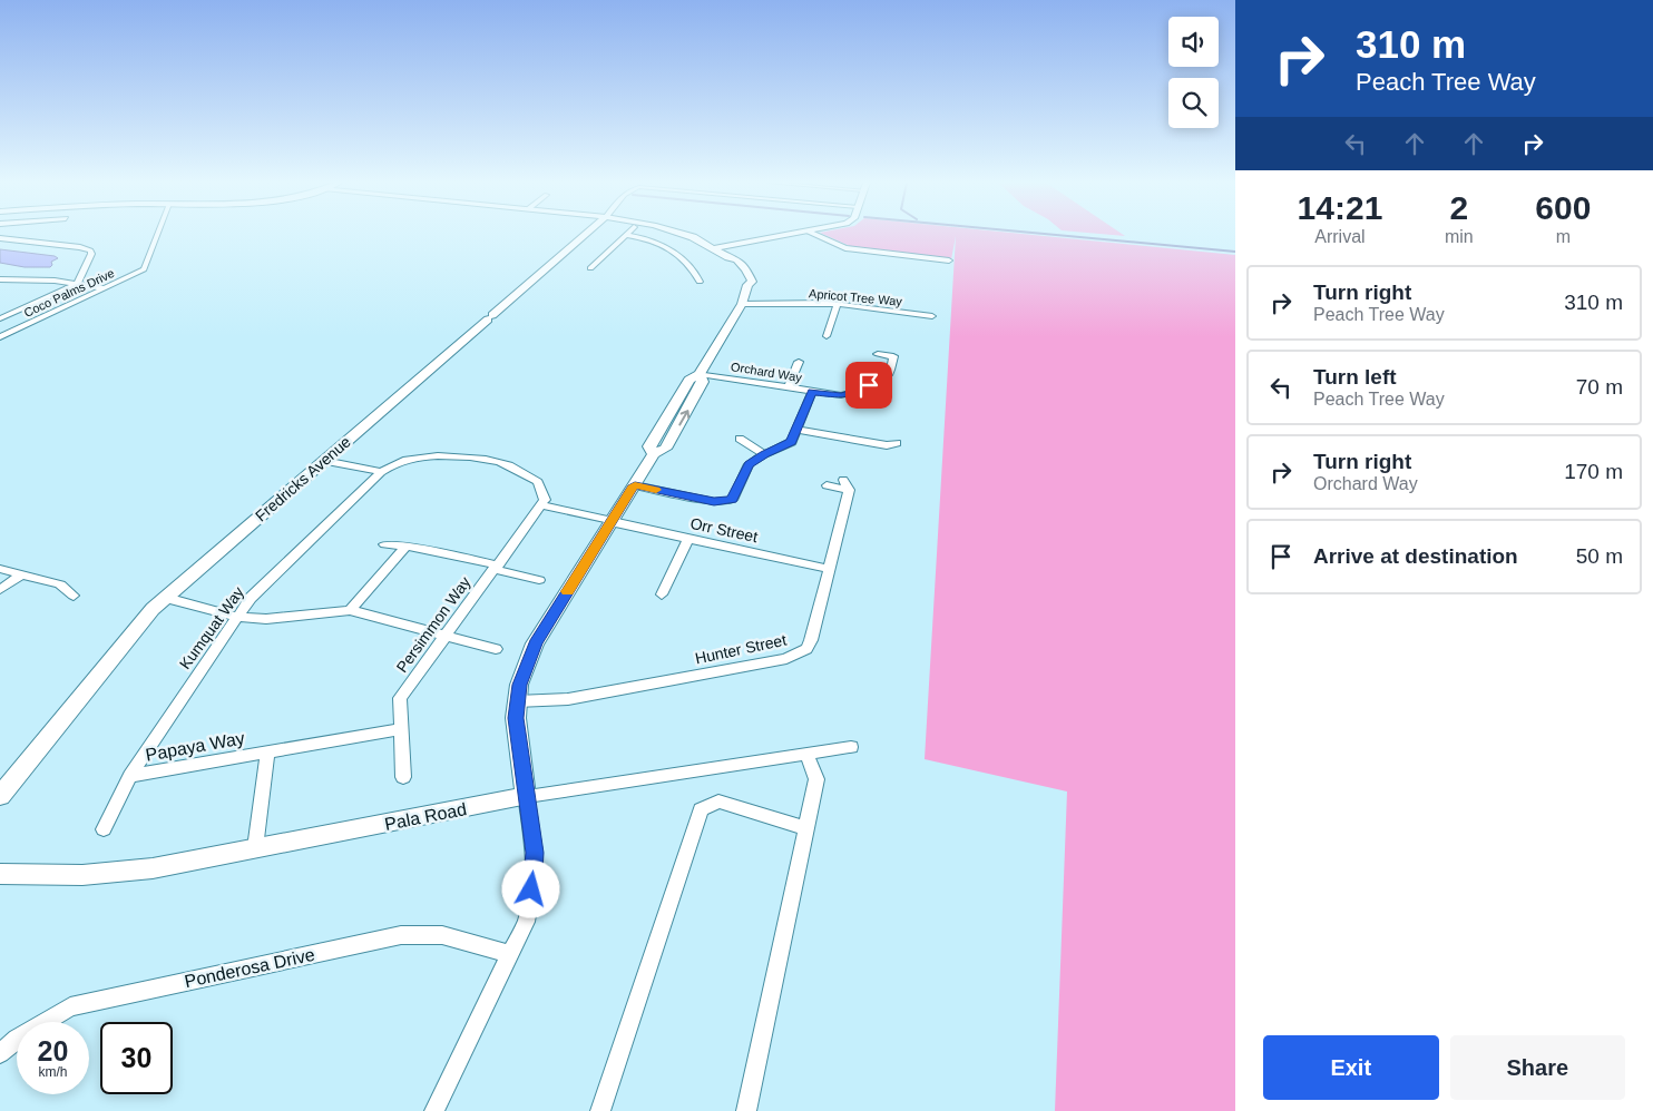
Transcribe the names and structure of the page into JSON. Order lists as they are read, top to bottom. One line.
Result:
{"streets":{"street":["Coco Palms Drive","Apricot Tree Way","Orchard Way","Fredricks Avenue","Orr Street","Persimmon Way","Kumquat Way","Hunter Street","Papaya Way","Pala Road","Ponderosa Drive"]},"crossings":[["Orr Street","Persimmon Way"],["Orr Street","Kumquat Way"],["Orr Street","Hunter Street"],["Persimmon Way","Kumquat Way"],["Persimmon Way","Papaya Way"],["Kumquat Way","Papaya Way"],["Papaya Way","Pala Road"]],"page":{"turn":["310 m","Peach Tree Way"],"eta":["14:21","Arrival","2","min","600","m"],"list":[{"name":"Turn right","note":"Peach Tree Way","value":"310 m"},{"name":"Turn left","note":"Peach Tree Way","value":"70 m"},{"name":"Turn right","note":"Orchard Way","value":"170 m"},{"name":"Arrive at destination","value":"50 m"}],"speed":"20 km/h","limit":"30","buttons":["Exit","Share"]}}
